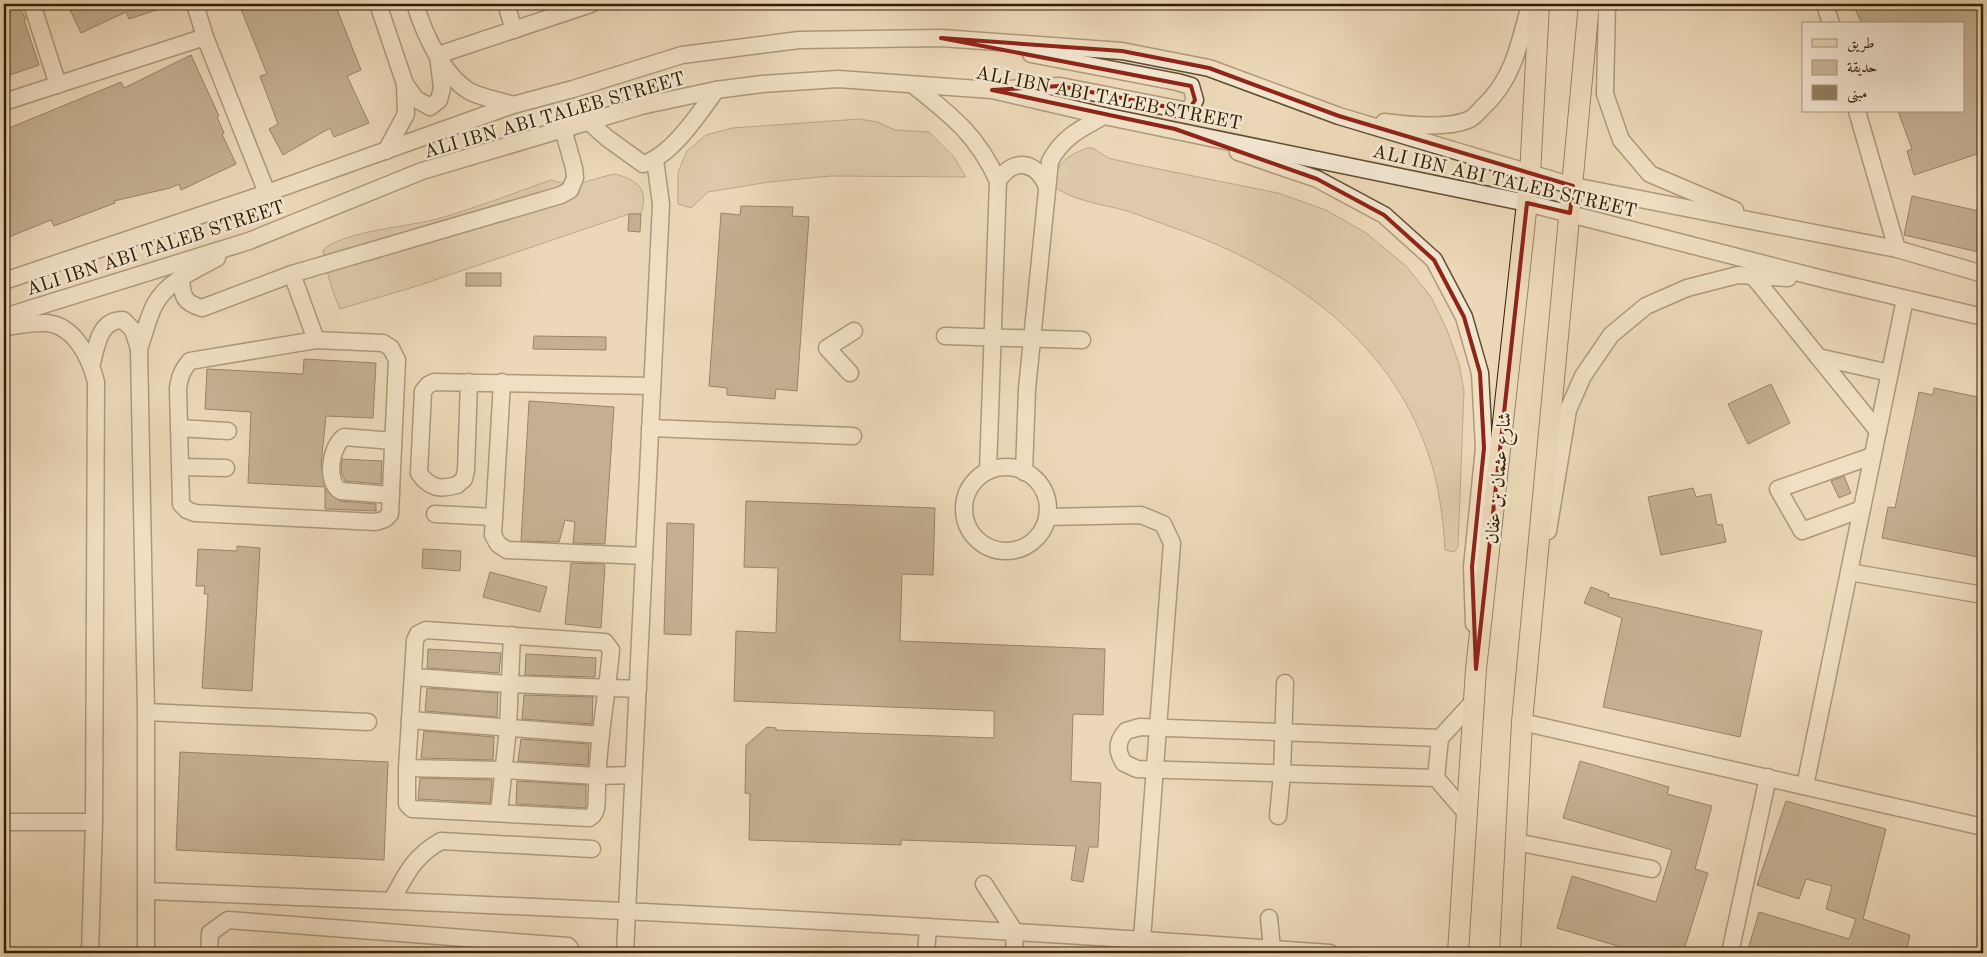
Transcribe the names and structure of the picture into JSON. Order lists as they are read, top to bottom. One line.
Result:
{"streets":{"main road":["شارع عثمان بن عفان"],"street":["ALI IBN ABI TALEB STREET"]},"crossings":[["ALI IBN ABI TALEB STREET","شارع عثمان بن عفان"]],"legend":["طريق","حديقة","مبنى"]}
